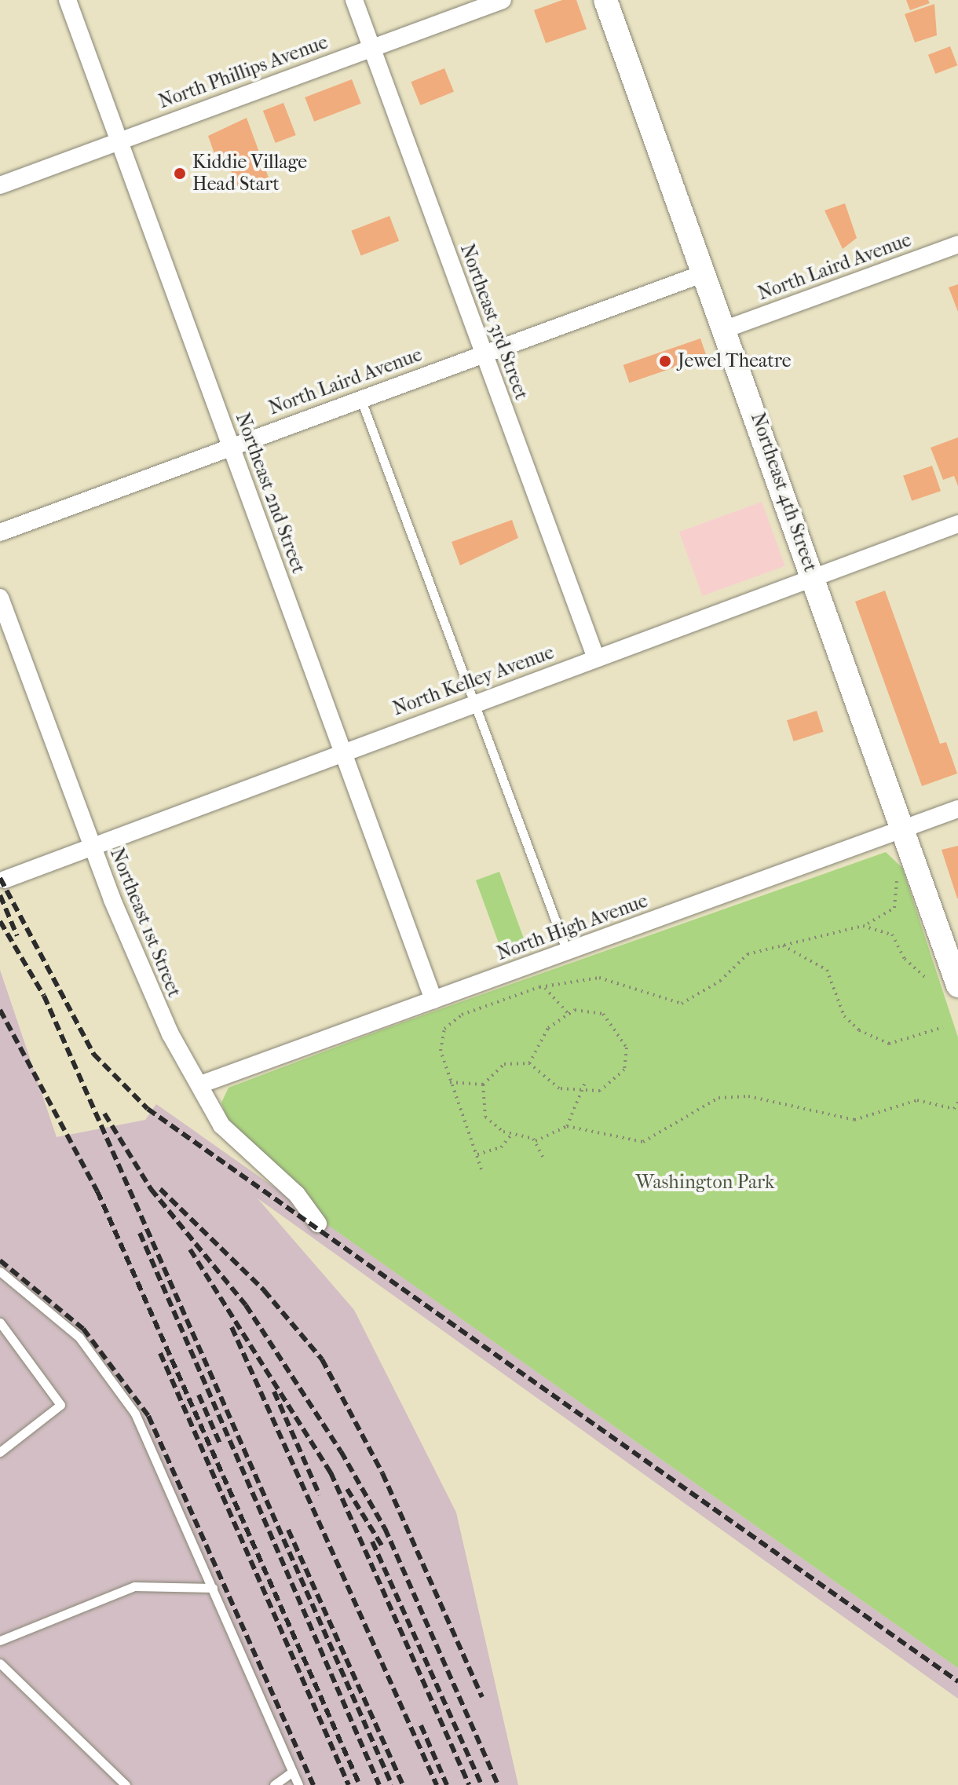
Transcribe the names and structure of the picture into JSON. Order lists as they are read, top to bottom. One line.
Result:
{"streets":{"main road":["Northeast 4th Street"],"street":["North Phillips Avenue","North Laird Avenue","Northeast 3rd Street","Northeast 2nd Street","North Kelley Avenue","Northeast 1st Street","North High Avenue"]},"crossings":[["North Phillips Avenue","Northeast 3rd Street"],["North Phillips Avenue","Northeast 2nd Street"],["North Laird Avenue","Northeast 3rd Street"],["North Laird Avenue","Northeast 4th Street"],["North Laird Avenue","Northeast 2nd Street"],["Northeast 3rd Street","North Kelley Avenue"],["Northeast 4th Street","North Kelley Avenue"],["Northeast 4th Street","North High Avenue"],["Northeast 2nd Street","North Kelley Avenue"],["Northeast 2nd Street","North High Avenue"],["North Kelley Avenue","Northeast 1st Street"],["Northeast 1st Street","North High Avenue"]],"parks":["Washington Park"],"places":["Kiddie Village Head Start","Jewel Theatre"]}
